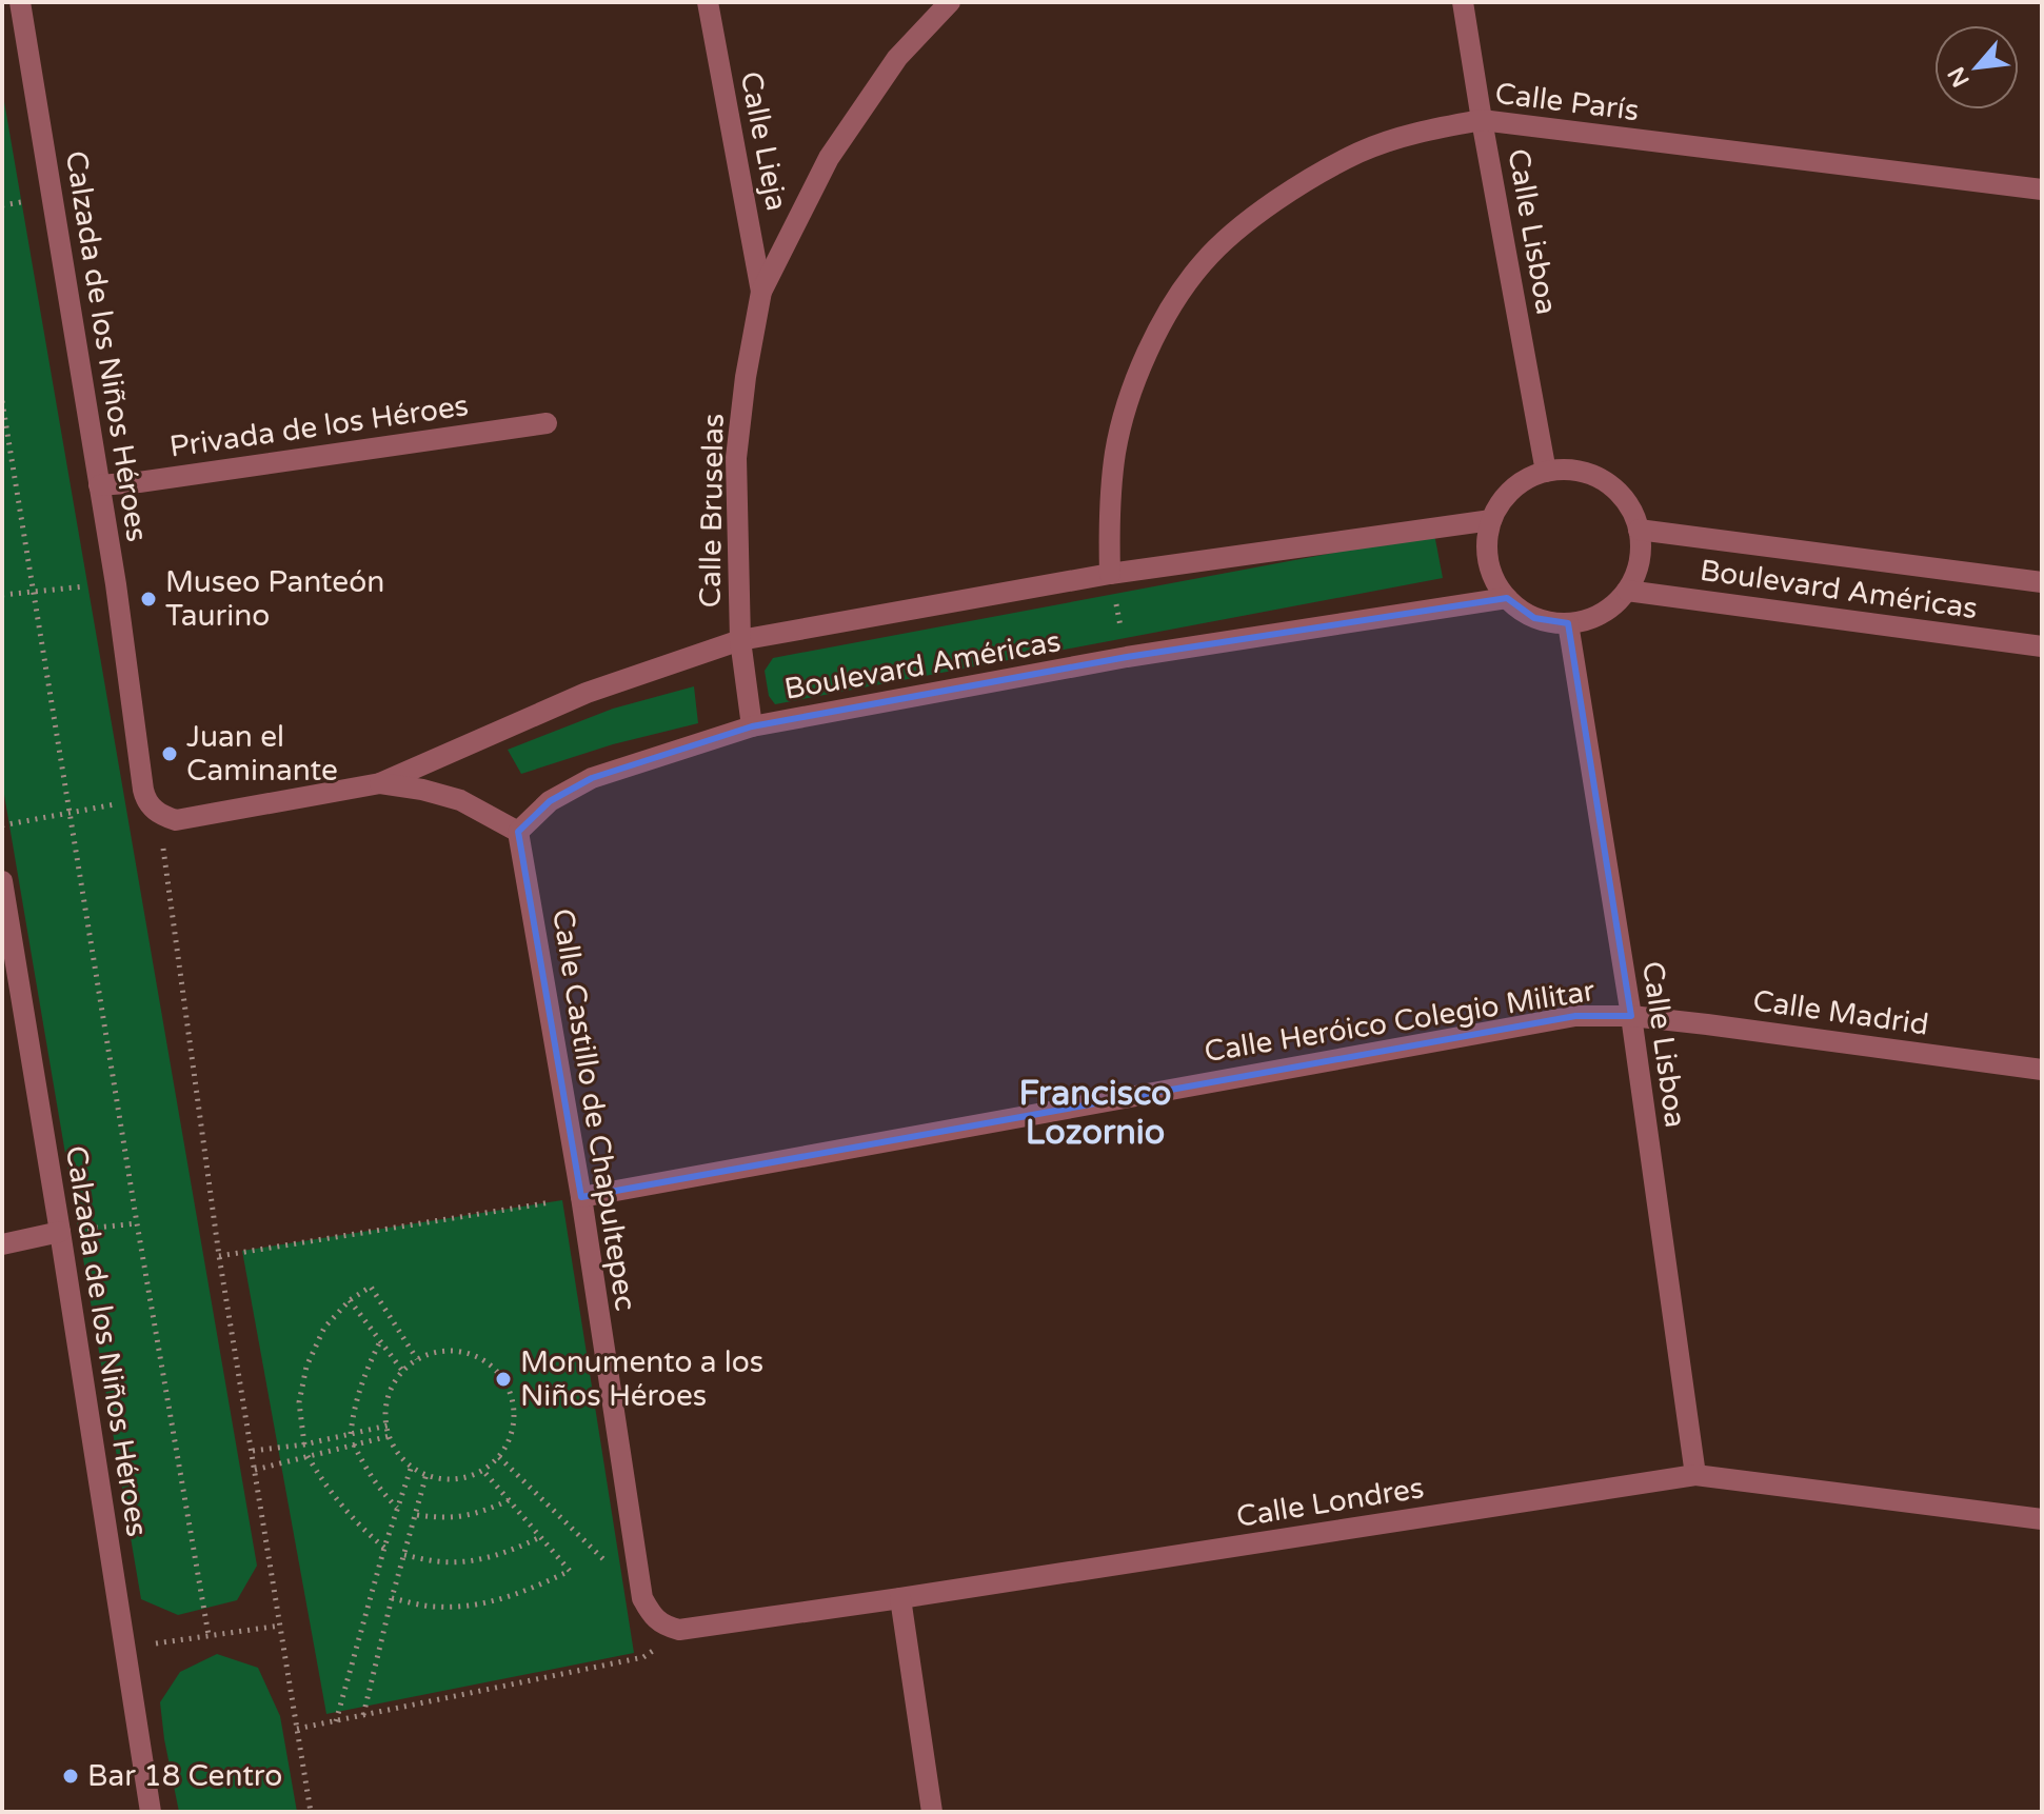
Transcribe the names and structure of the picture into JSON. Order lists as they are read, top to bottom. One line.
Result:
{"streets":{"street":["Calle París","Calle Lieja","Calle Lisboa","Calzada de los Niños Héroes","Privada de los Héroes","Calle Bruselas","Boulevard Américas","Calle Madrid","Calle Heróico Colegio Militar","Calle Castillo de Chapultepec","Calle Londres"]},"crossings":[["Calle París","Calle Lisboa"],["Calle París","Boulevard Américas"],["Calle Lieja","Calle Bruselas"],["Calle Lisboa","Boulevard Américas"],["Calle Lisboa","Calle Madrid"],["Calle Lisboa","Calle Heróico Colegio Militar"],["Calle Lisboa","Calle Londres"],["Calzada de los Niños Héroes","Privada de los Héroes"],["Calzada de los Niños Héroes","Boulevard Américas"],["Calle Bruselas","Boulevard Américas"],["Boulevard Américas","Calle Castillo de Chapultepec"],["Calle Madrid","Calle Heróico Colegio Militar"],["Calle Heróico Colegio Militar","Calle Castillo de Chapultepec"]],"districts":["Francisco Lozornio"],"places":["Museo Panteón Taurino","Juan el Caminante","Monumento a los Niños Héroes","Bar 18 Centro"],"north":"bottom left"}
